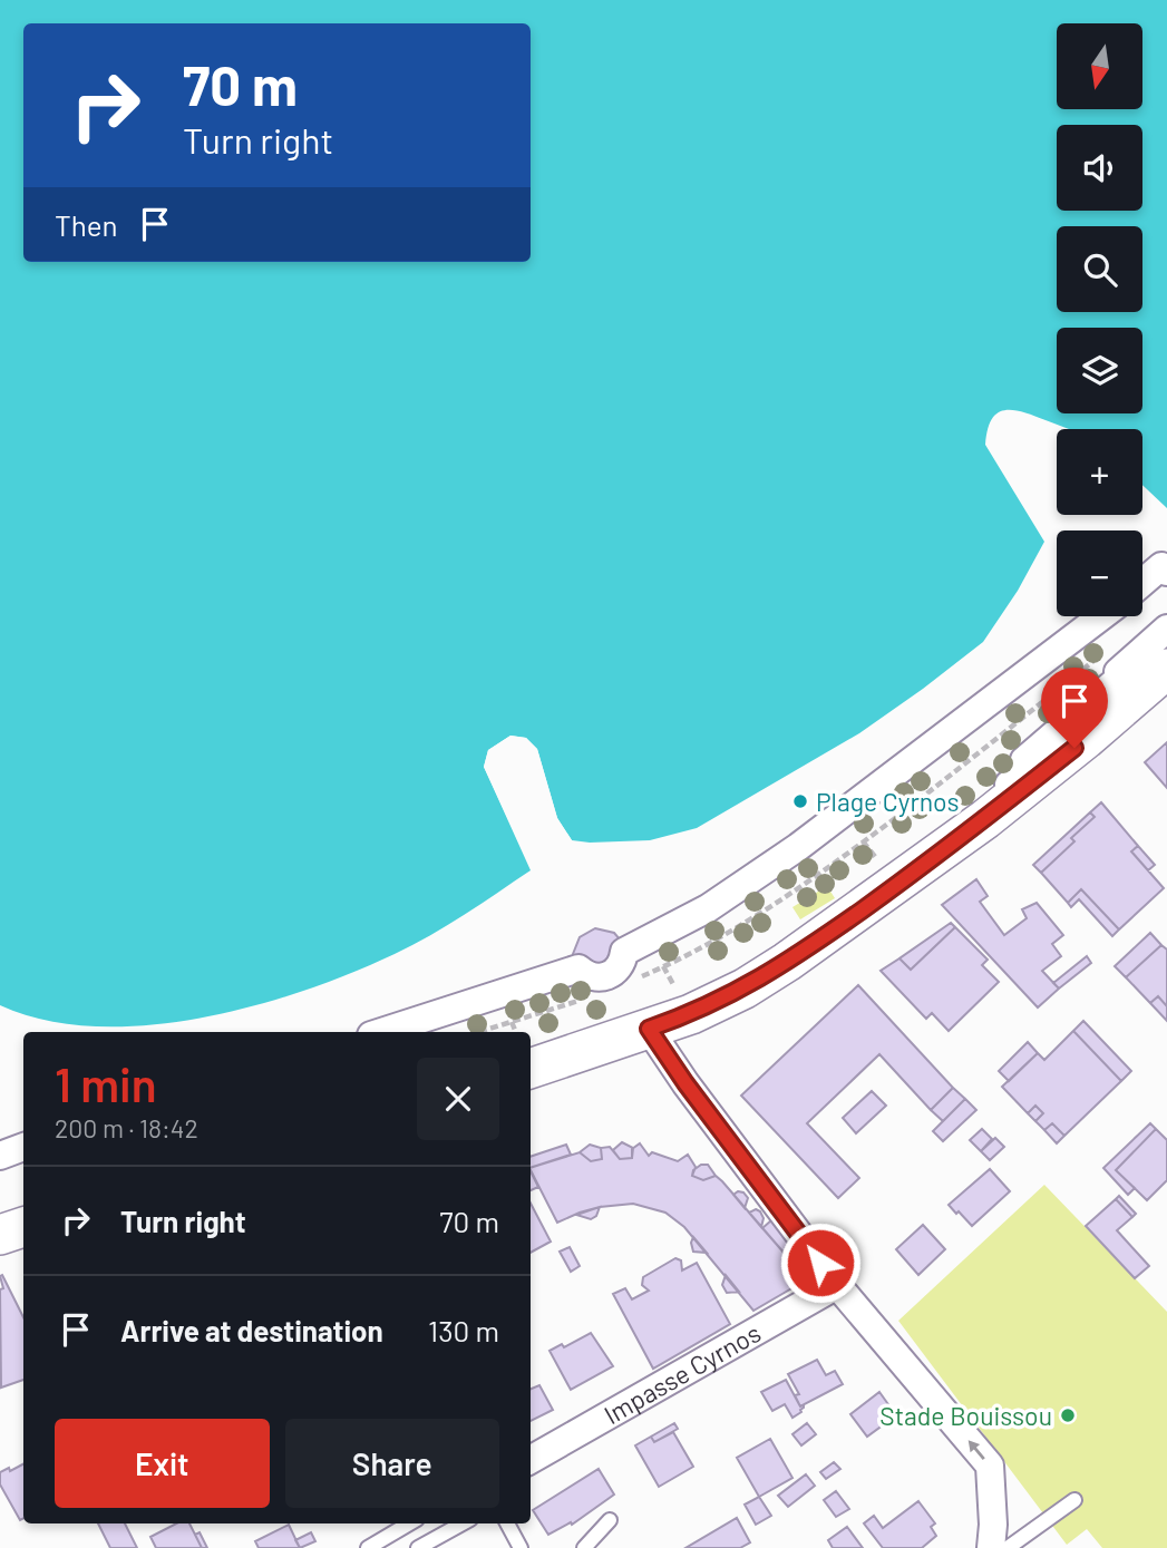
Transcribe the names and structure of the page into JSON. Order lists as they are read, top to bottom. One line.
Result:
{"streets":{"street":["Impasse Cyrnos"]},"places":["Plage Cyrnos","Stade Bouissou"],"north":"bottom","page":{"map_buttons":["+","−"],"turn":["70 m","Turn right"],"then":"Then","heading":["1 min","200 m · 18:42"],"list":[{"name":"Turn right","value":"70 m"},{"name":"Arrive at destination","value":"130 m"}],"buttons":["Exit","Share"]}}
